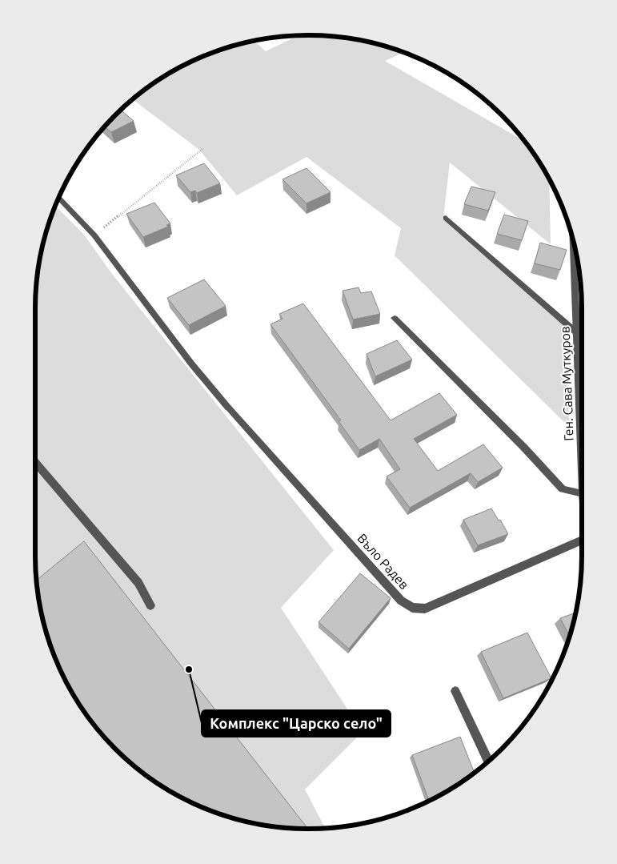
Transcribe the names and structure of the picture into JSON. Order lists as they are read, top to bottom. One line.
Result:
{"streets":{"street":["Ген. Сава Муткуров","Въло Радев"]},"places":["Комплекс \"Царско село\""]}
